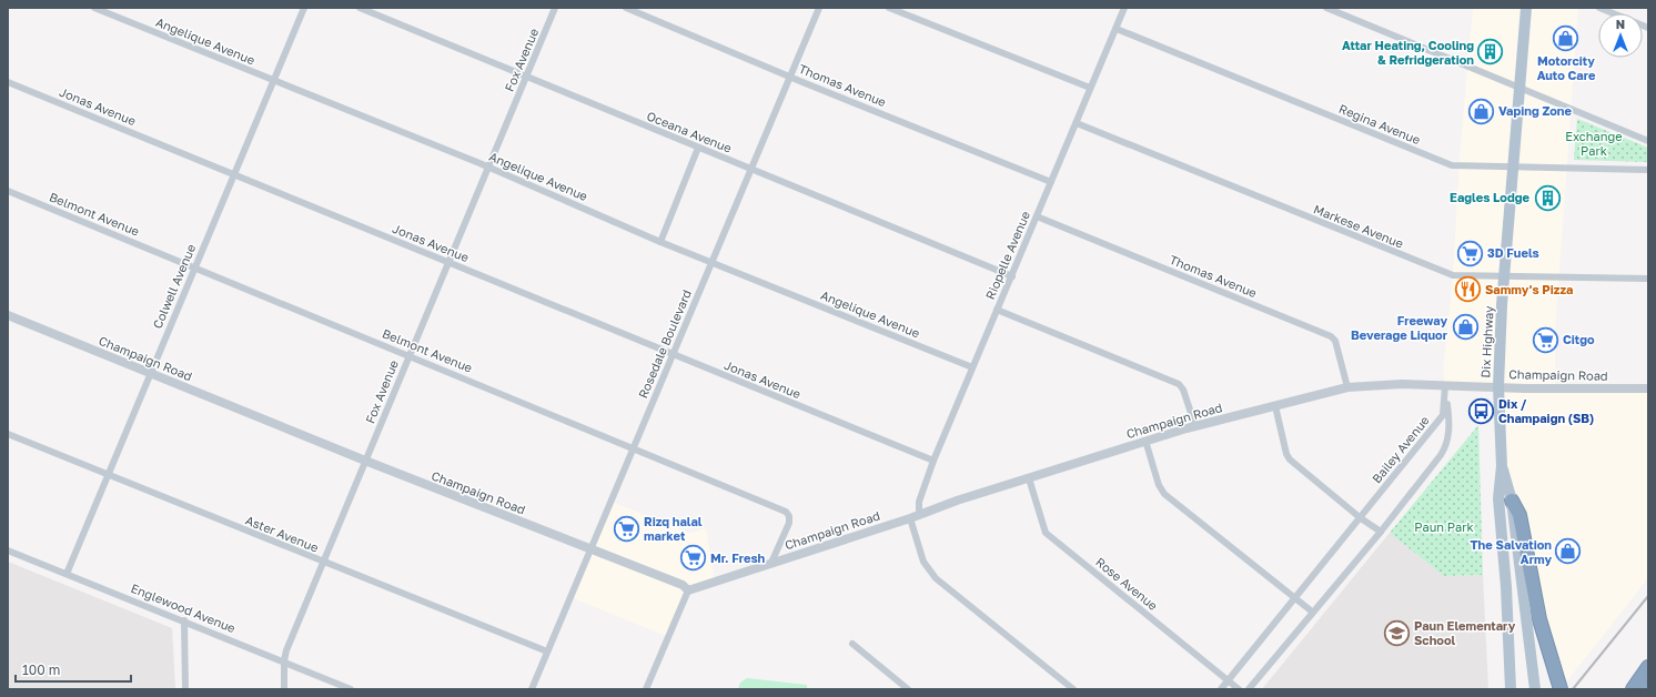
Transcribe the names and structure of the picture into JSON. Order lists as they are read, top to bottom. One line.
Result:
{"streets":{"main road":["Dix Highway"],"street":["Angelique Avenue","Fox Avenue","Thomas Avenue","Jonas Avenue","Regina Avenue","Oceana Avenue","Belmont Avenue","Markese Avenue","Riopelle Avenue","Colwell Avenue","Rosedale Boulevard","Champaign Road","Bailey Avenue","Aster Avenue","Rose Avenue","Englewood Avenue"]},"crossings":[["Angelique Avenue","Fox Avenue"],["Angelique Avenue","Riopelle Avenue"],["Angelique Avenue","Colwell Avenue"],["Angelique Avenue","Rosedale Boulevard"],["Fox Avenue","Jonas Avenue"],["Fox Avenue","Oceana Avenue"],["Fox Avenue","Belmont Avenue"],["Fox Avenue","Champaign Road"],["Fox Avenue","Aster Avenue"],["Fox Avenue","Englewood Avenue"],["Thomas Avenue","Riopelle Avenue"],["Thomas Avenue","Rosedale Boulevard"],["Thomas Avenue","Champaign Road"],["Jonas Avenue","Riopelle Avenue"],["Jonas Avenue","Colwell Avenue"],["Jonas Avenue","Rosedale Boulevard"],["Regina Avenue","Riopelle Avenue"],["Regina Avenue","Dix Highway"],["Oceana Avenue","Riopelle Avenue"],["Oceana Avenue","Rosedale Boulevard"],["Belmont Avenue","Colwell Avenue"],["Belmont Avenue","Rosedale Boulevard"],["Belmont Avenue","Champaign Road"],["Markese Avenue","Riopelle Avenue"],["Markese Avenue","Dix Highway"],["Riopelle Avenue","Champaign Road"],["Colwell Avenue","Champaign Road"],["Colwell Avenue","Aster Avenue"],["Colwell Avenue","Englewood Avenue"],["Dix Highway","Champaign Road"],["Rosedale Boulevard","Champaign Road"],["Rosedale Boulevard","Aster Avenue"],["Champaign Road","Bailey Avenue"],["Champaign Road","Rose Avenue"],["Bailey Avenue","Rose Avenue"]],"parks":["Exchange Park","Paun Park"],"places":{"shop":["Motorcity Auto Care","Vaping Zone","Freeway Beverage Liquor","The Salvation Army"],"building":["Attar Heating, Cooling & Refridgeration","Eagles Lodge"],"supermarket":["3D Fuels","Citgo","Rizq halal market","Mr. Fresh"],"restaurant":["Sammy's Pizza"],"bus stop":["Dix / Champaign (SB)"],"school or university":["Paun Elementary School"]},"scale_bar":"100 m","north":"top"}
